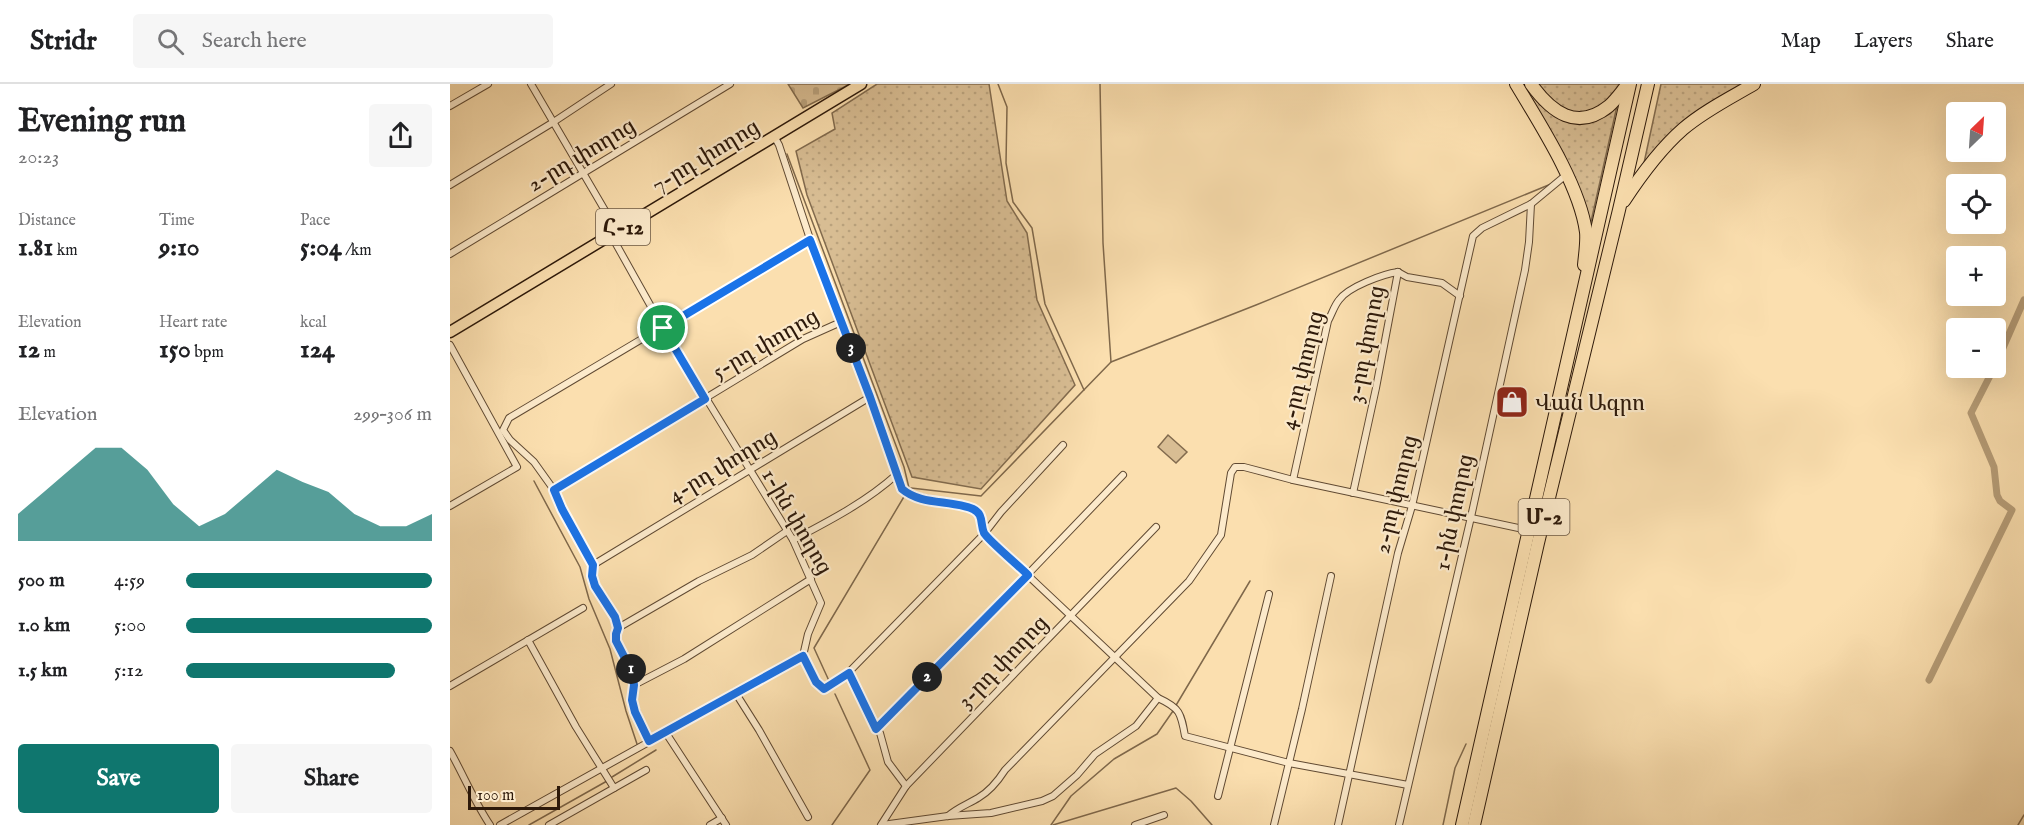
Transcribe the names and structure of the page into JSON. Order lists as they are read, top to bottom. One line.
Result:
{"streets":{"highway":["Մ-2"],"main road":["7-րդ փողոց","Հ-12"],"street":["2-րդ փողոց","5-րդ փողոց","3-րդ փողոց","4-րդ փողոց","1-ին փողոց"]},"crossings":[["2-րդ փողոց","1-ին փողոց"],["7-րդ փողոց","1-ին փողոց"],["5-րդ փողոց","1-ին փողոց"],["3-րդ փողոց","4-րդ փողոց"],["4-րդ փողոց","1-ին փողոց"]],"places":{"shop":["Վան Ագրո"]},"scale_bar":"100 m","north":"top right","page":{"header":"Stridr","search":"Search here","nav":["Map","Layers","Share"],"heading":["Evening run","20:23"],"map_buttons":["+","−"],"stats":[["Distance","1.81 km"],["Time","9:10"],["Pace","5:04 /km"],["Elevation","12 m"],["Heart rate","150 bpm"],["kcal","124"]],"pins":["3","1","2"],"chart":["Elevation","299–306 m"],"list":[{"name":"500 m","note":"4:59"},{"name":"1.0 km","note":"5:00"},{"name":"1.5 km","note":"5:12"}],"buttons":["Save","Share"],"scale":"100 m"}}
